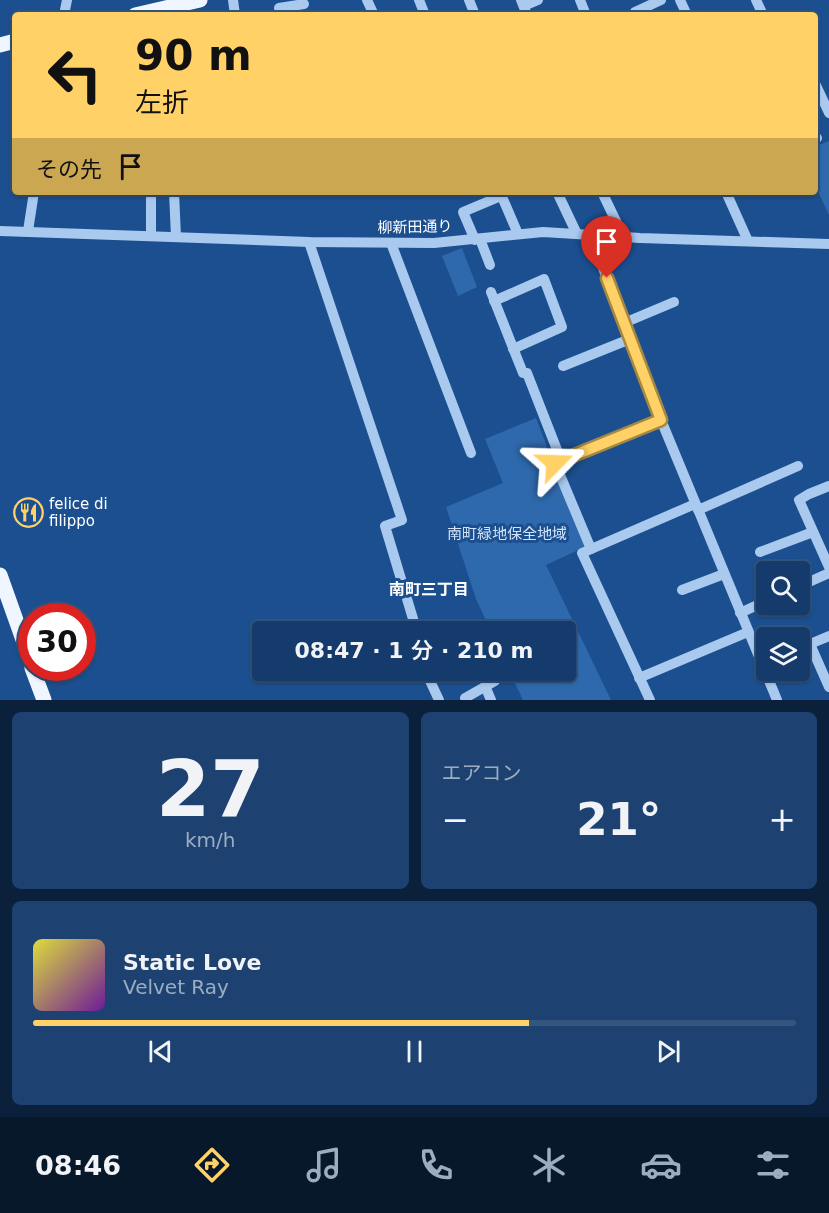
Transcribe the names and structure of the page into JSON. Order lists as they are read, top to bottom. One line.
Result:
{"streets":{"street":["柳新田通り"]},"districts":["南町三丁目"],"parks":["南町緑地保全地域"],"places":{"restaurant":["felice di filippo"]},"page":{"turn":["90 m","左折"],"then":"その先","limit":"30","trip":"08:47 · 1 分 · 210 m","tile":[["27","km/h"],"エアコン"],"heat":["−","21°","+"],"song":["Static Love","Velvet Ray"],"tabs":"08:46"}}
